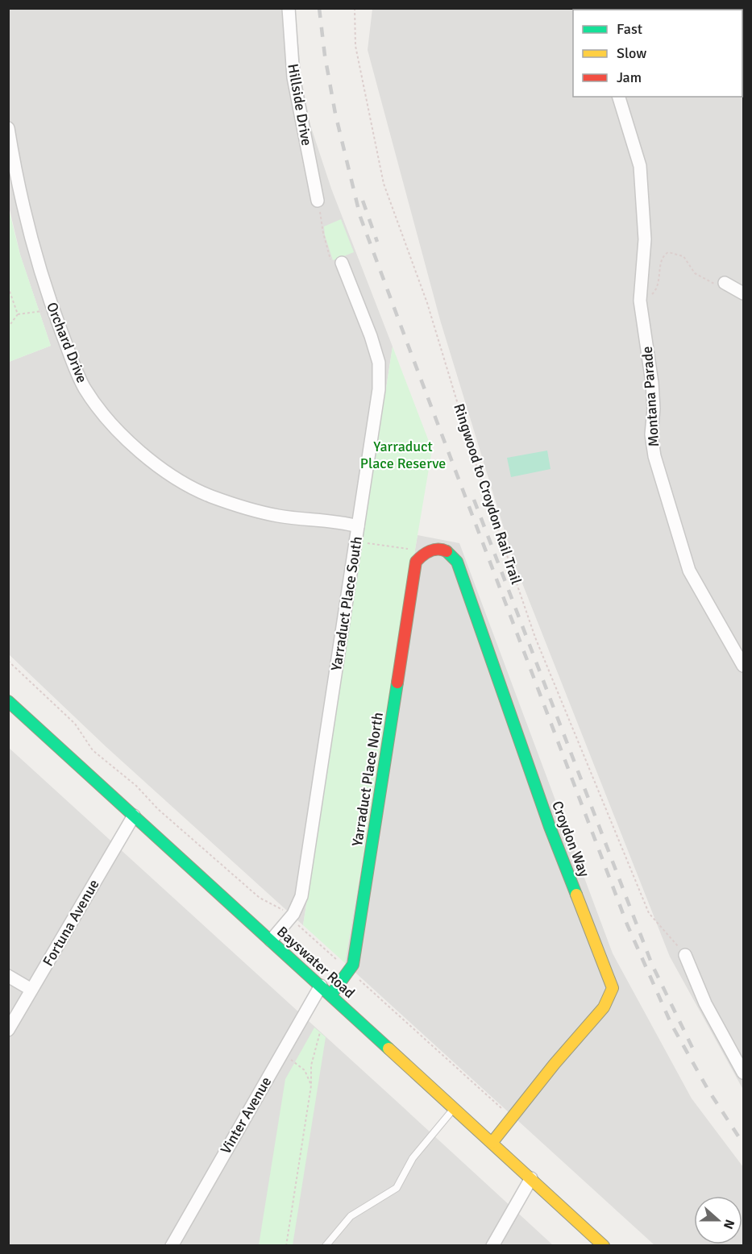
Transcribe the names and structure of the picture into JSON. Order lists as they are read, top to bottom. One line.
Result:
{"streets":{"street":["Hillside Drive","Orchard Drive","Montana Parade","Yarraduct Place South","Yarraduct Place North","Croydon Way","Fortuna Avenue","Bayswater Road","Vinter Avenue"],"path":["Ringwood to Croydon Rail Trail"]},"crossings":[["Orchard Drive","Yarraduct Place South"],["Yarraduct Place South","Bayswater Road"],["Yarraduct Place North","Croydon Way"],["Yarraduct Place North","Bayswater Road"],["Croydon Way","Bayswater Road"],["Fortuna Avenue","Bayswater Road"],["Bayswater Road","Vinter Avenue"]],"parks":["Yarraduct Place Reserve"],"legend":["Fast","Slow","Jam"],"north":"right"}
